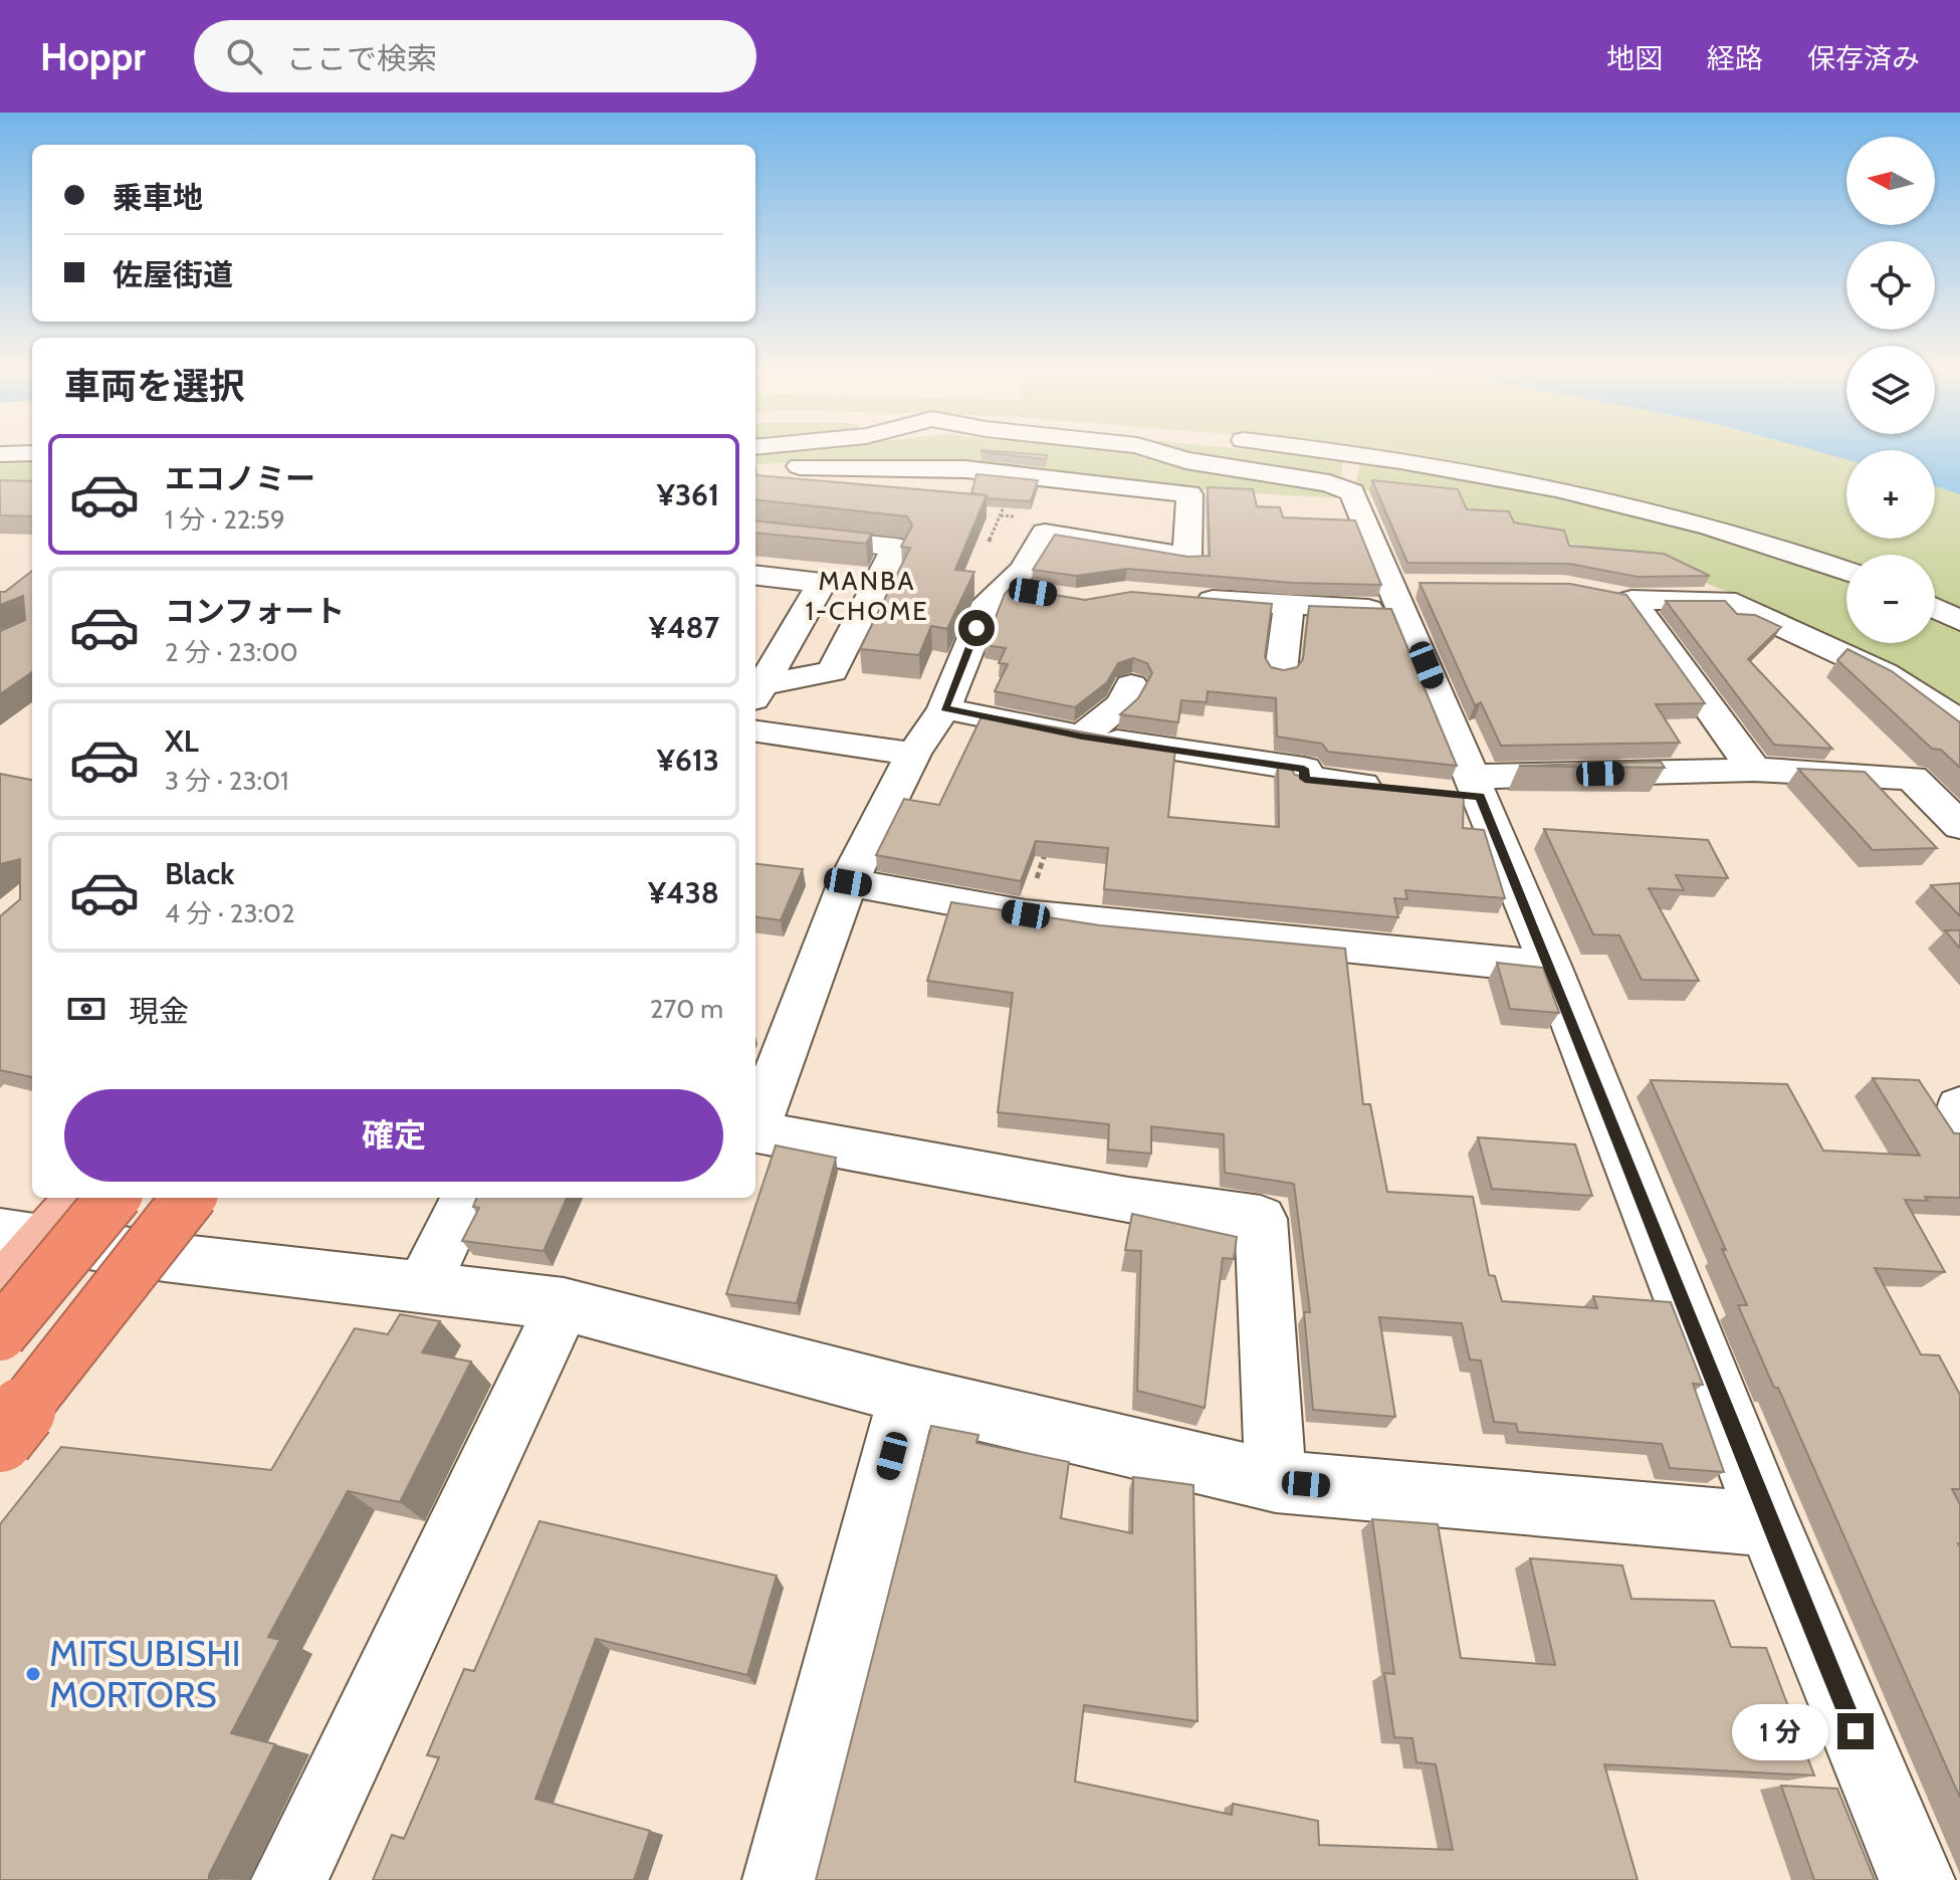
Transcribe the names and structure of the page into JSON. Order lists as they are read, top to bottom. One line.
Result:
{"districts":["MANBA 1-CHOME"],"places":["MITSUBISHI MORTORS"],"north":"left","page":{"header":"Hoppr","search":"ここで検索","nav":["地図","経路","保存済み"],"map_buttons":["+","−"],"banner":["乗車地","佐屋街道"],"heading":"車両を選択","list":[{"name":"エコノミー","note":"1 分 · 22:59","value":"¥361"},{"name":"コンフォート","note":"2 分 · 23:00","value":"¥487"},{"name":"XL","note":"3 分 · 23:01","value":"¥613"},{"name":"Black","note":"4 分 · 23:02","value":"¥438"}],"pay":["現金","270 m"],"buttons":"確定","bubble":"1 分"}}
